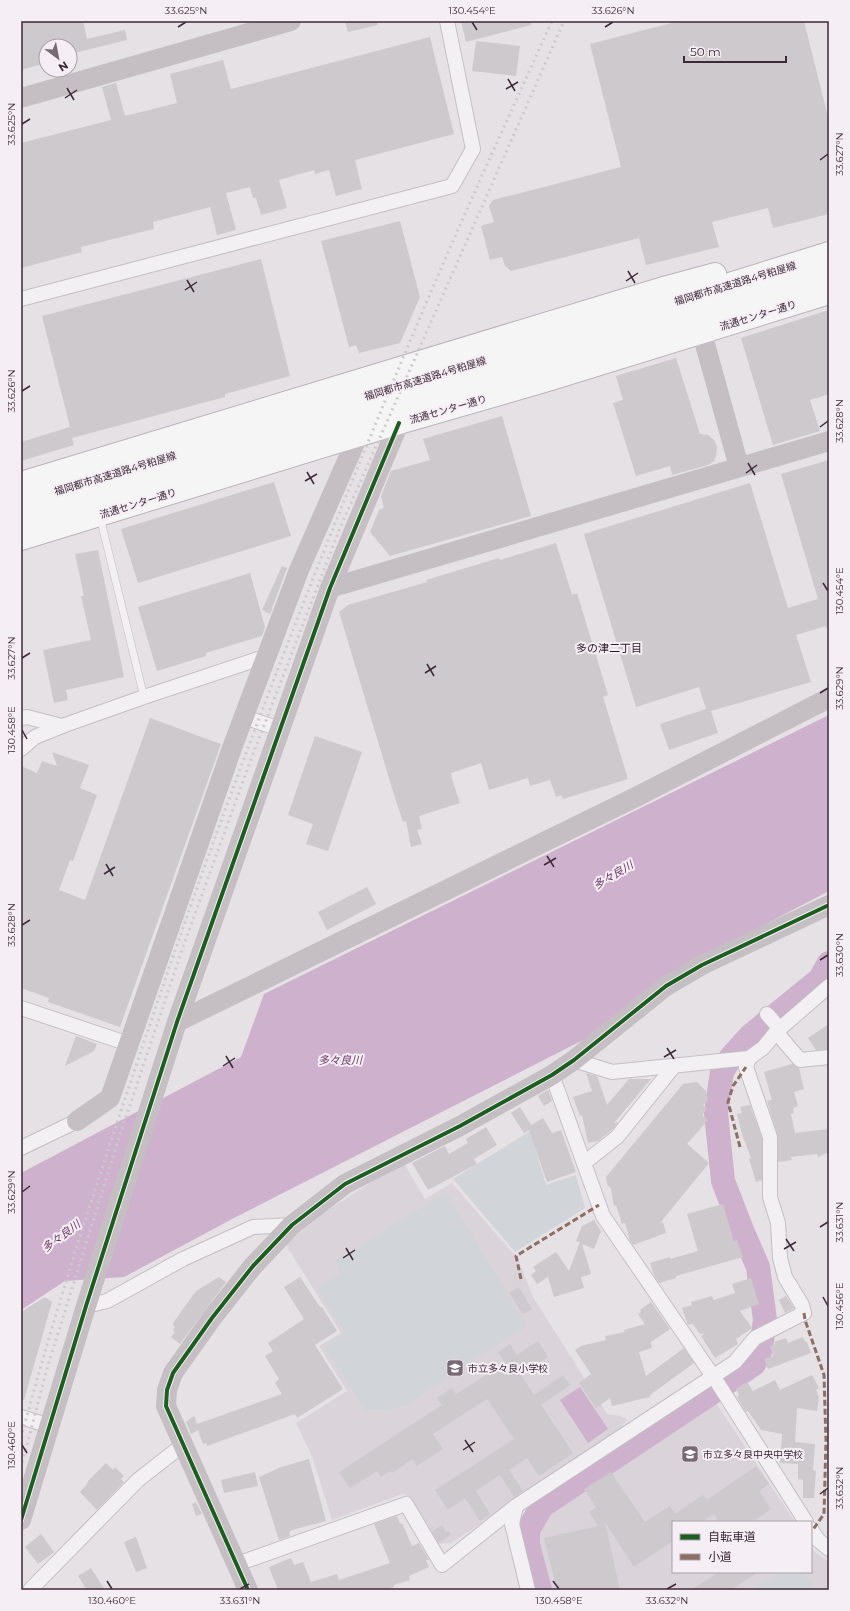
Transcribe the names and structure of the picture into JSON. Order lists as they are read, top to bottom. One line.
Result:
{"streets":{"highway":["福岡都市高速道路4号粕屋線","流通センター通り"]},"districts":["多の津二丁目"],"water":["多々良川"],"places":{"school or university":["市立多々良小学校","市立多々良中央中学校"]},"legend":["自転車道","小道"],"scale_bar":"50 m","north":"bottom right","coordinates":["33.625°N","130.454°E","33.626°N","33.627°N","33.628°N","33.629°N","130.458°E","33.630°N","33.631°N","130.456°E","130.460°E","33.632°N"]}
